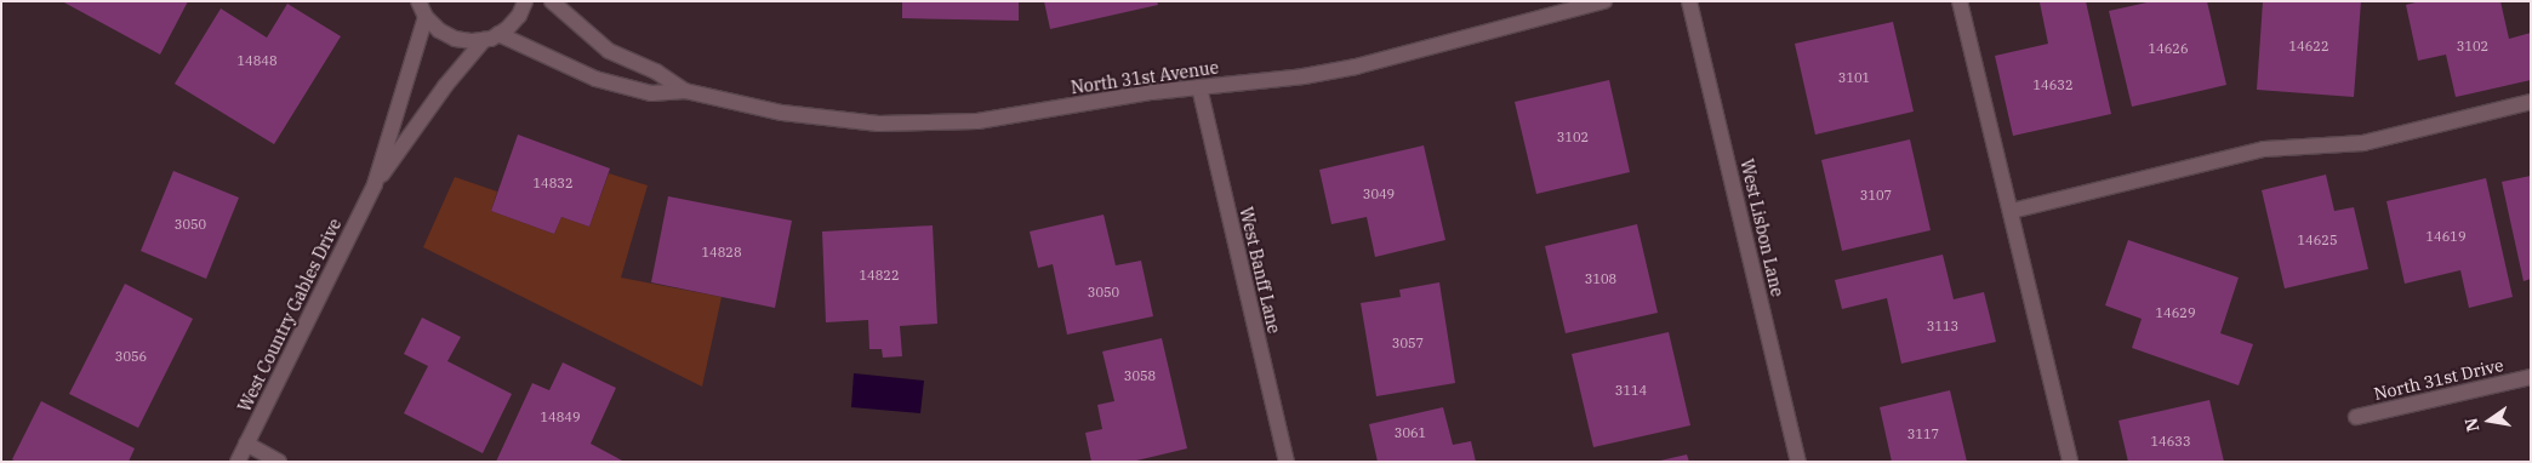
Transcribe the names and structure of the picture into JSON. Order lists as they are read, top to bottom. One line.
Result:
{"streets":{"street":["North 31st Avenue","West Lisbon Lane","West Banff Lane","West Country Gables Drive","North 31st Drive"]},"crossings":[["North 31st Avenue","West Banff Lane"]],"house_numbers":["14622","3102","14626","14848","3101","14632","3102","14832","3049","3107","3050","14619","14625","14828","14822","3108","3050","14629","3113","3057","3056","3058","3114","14849","3061","3117","14633"],"north":"left"}
